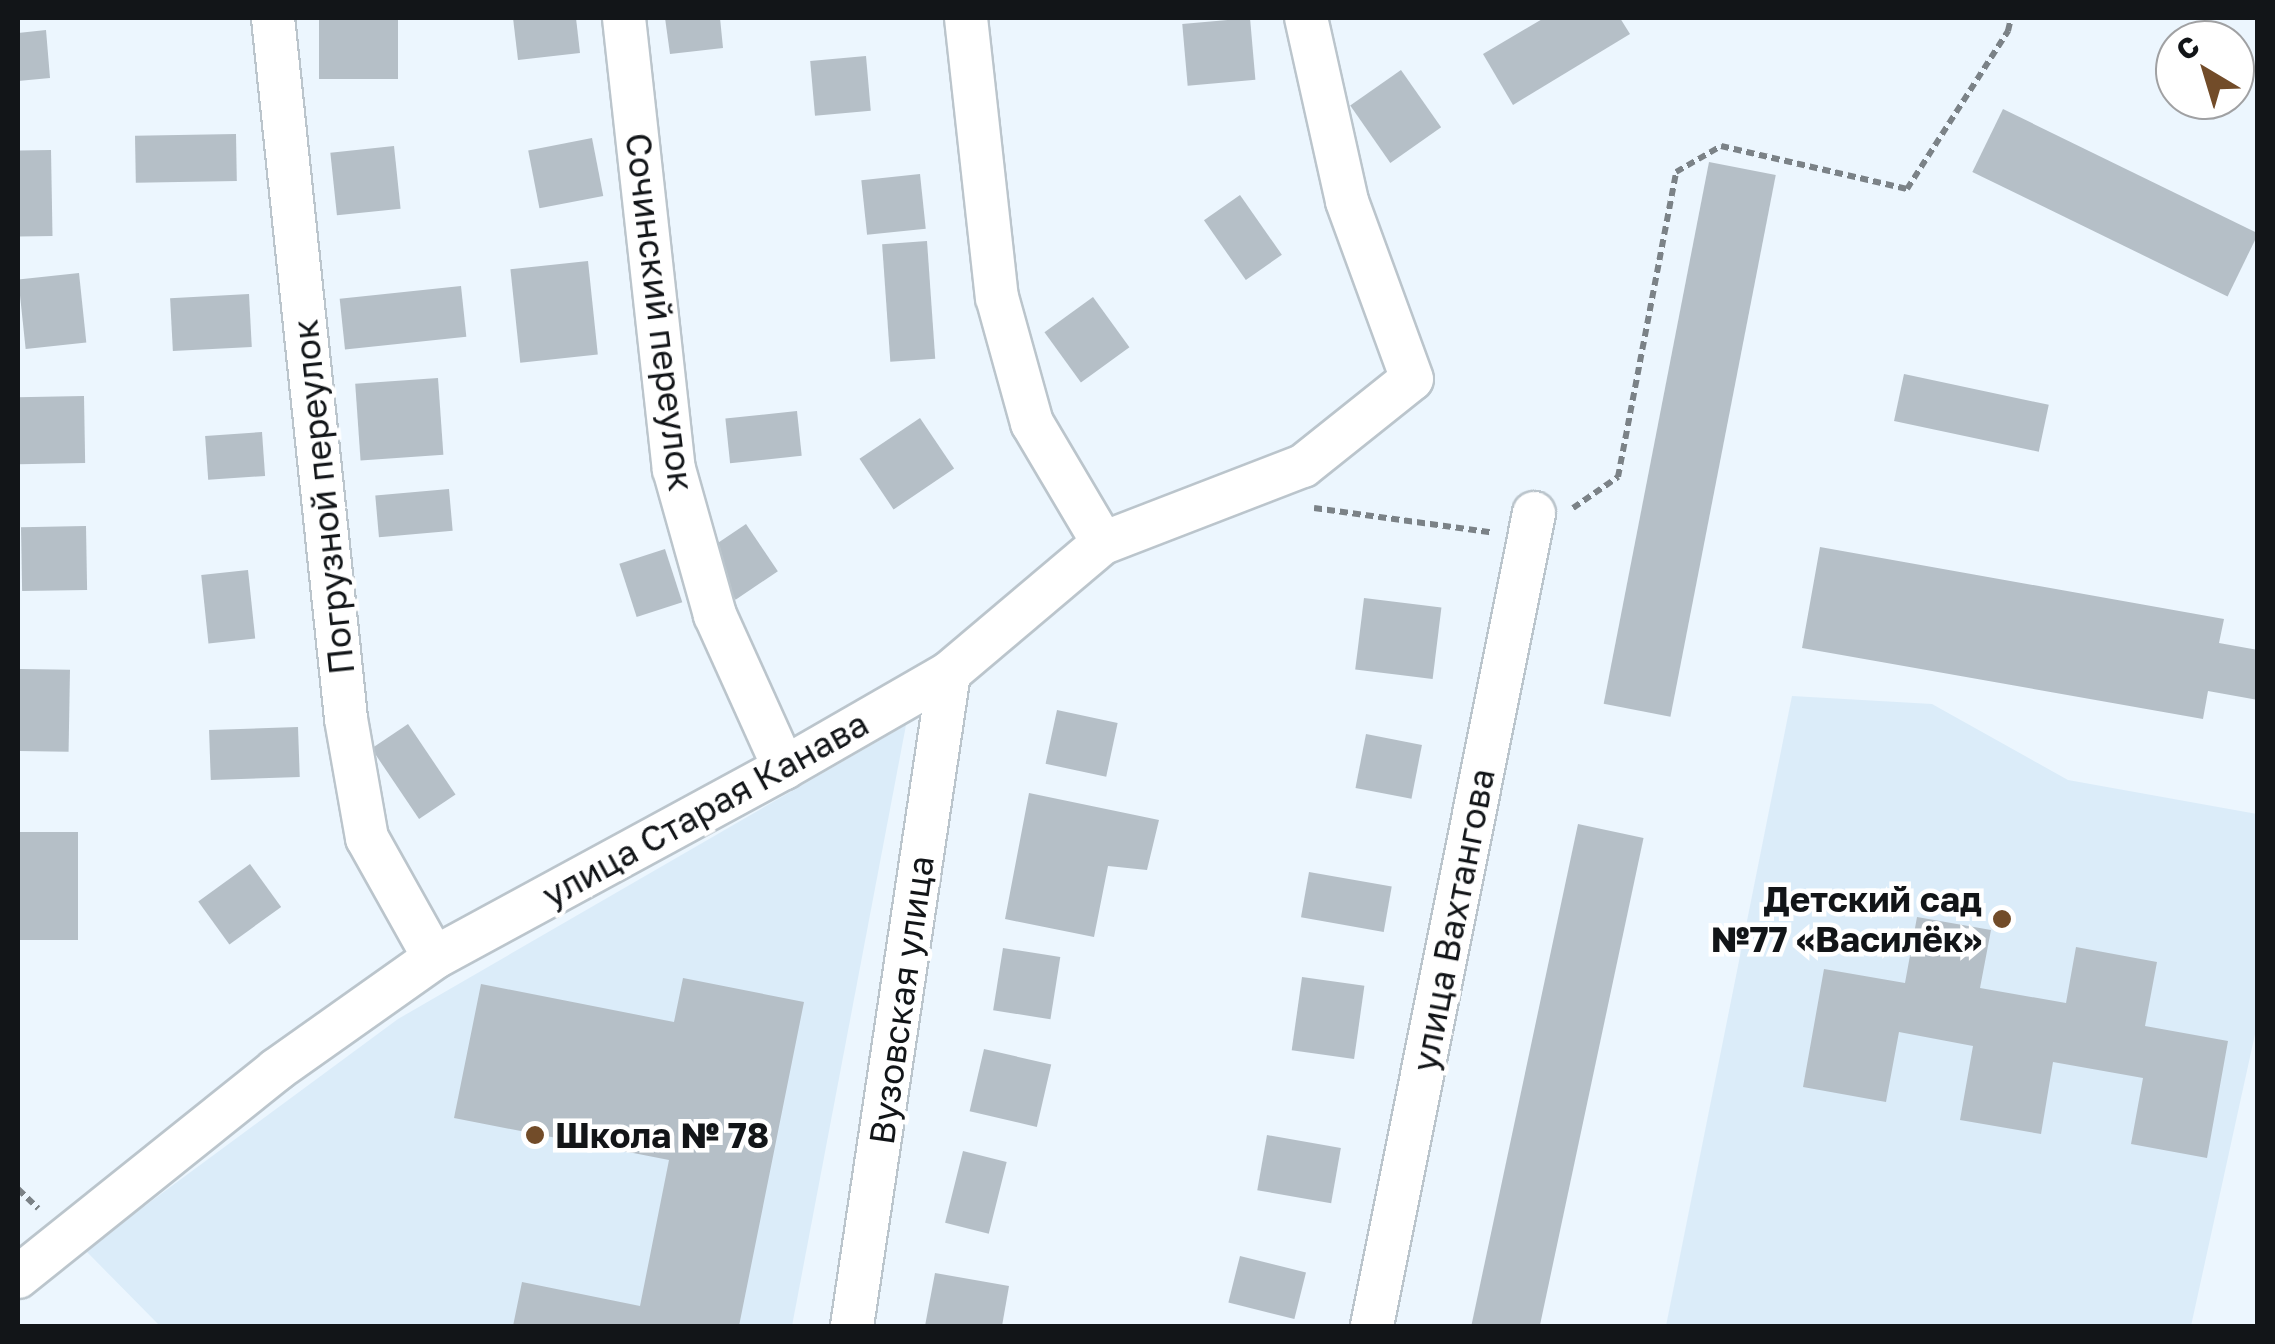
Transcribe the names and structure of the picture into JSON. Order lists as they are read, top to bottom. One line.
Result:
{"streets":{"street":["Сочинский переулок","Погрузной переулок","улица Старая Канава","улица Вахтангова","Вузовская улица"]},"crossings":[["Сочинский переулок","улица Старая Канава"],["Погрузной переулок","улица Старая Канава"],["улица Старая Канава","Вузовская улица"]],"places":["Детский сад №77 «Василёк»","Школа № 78"],"north":"top left"}
